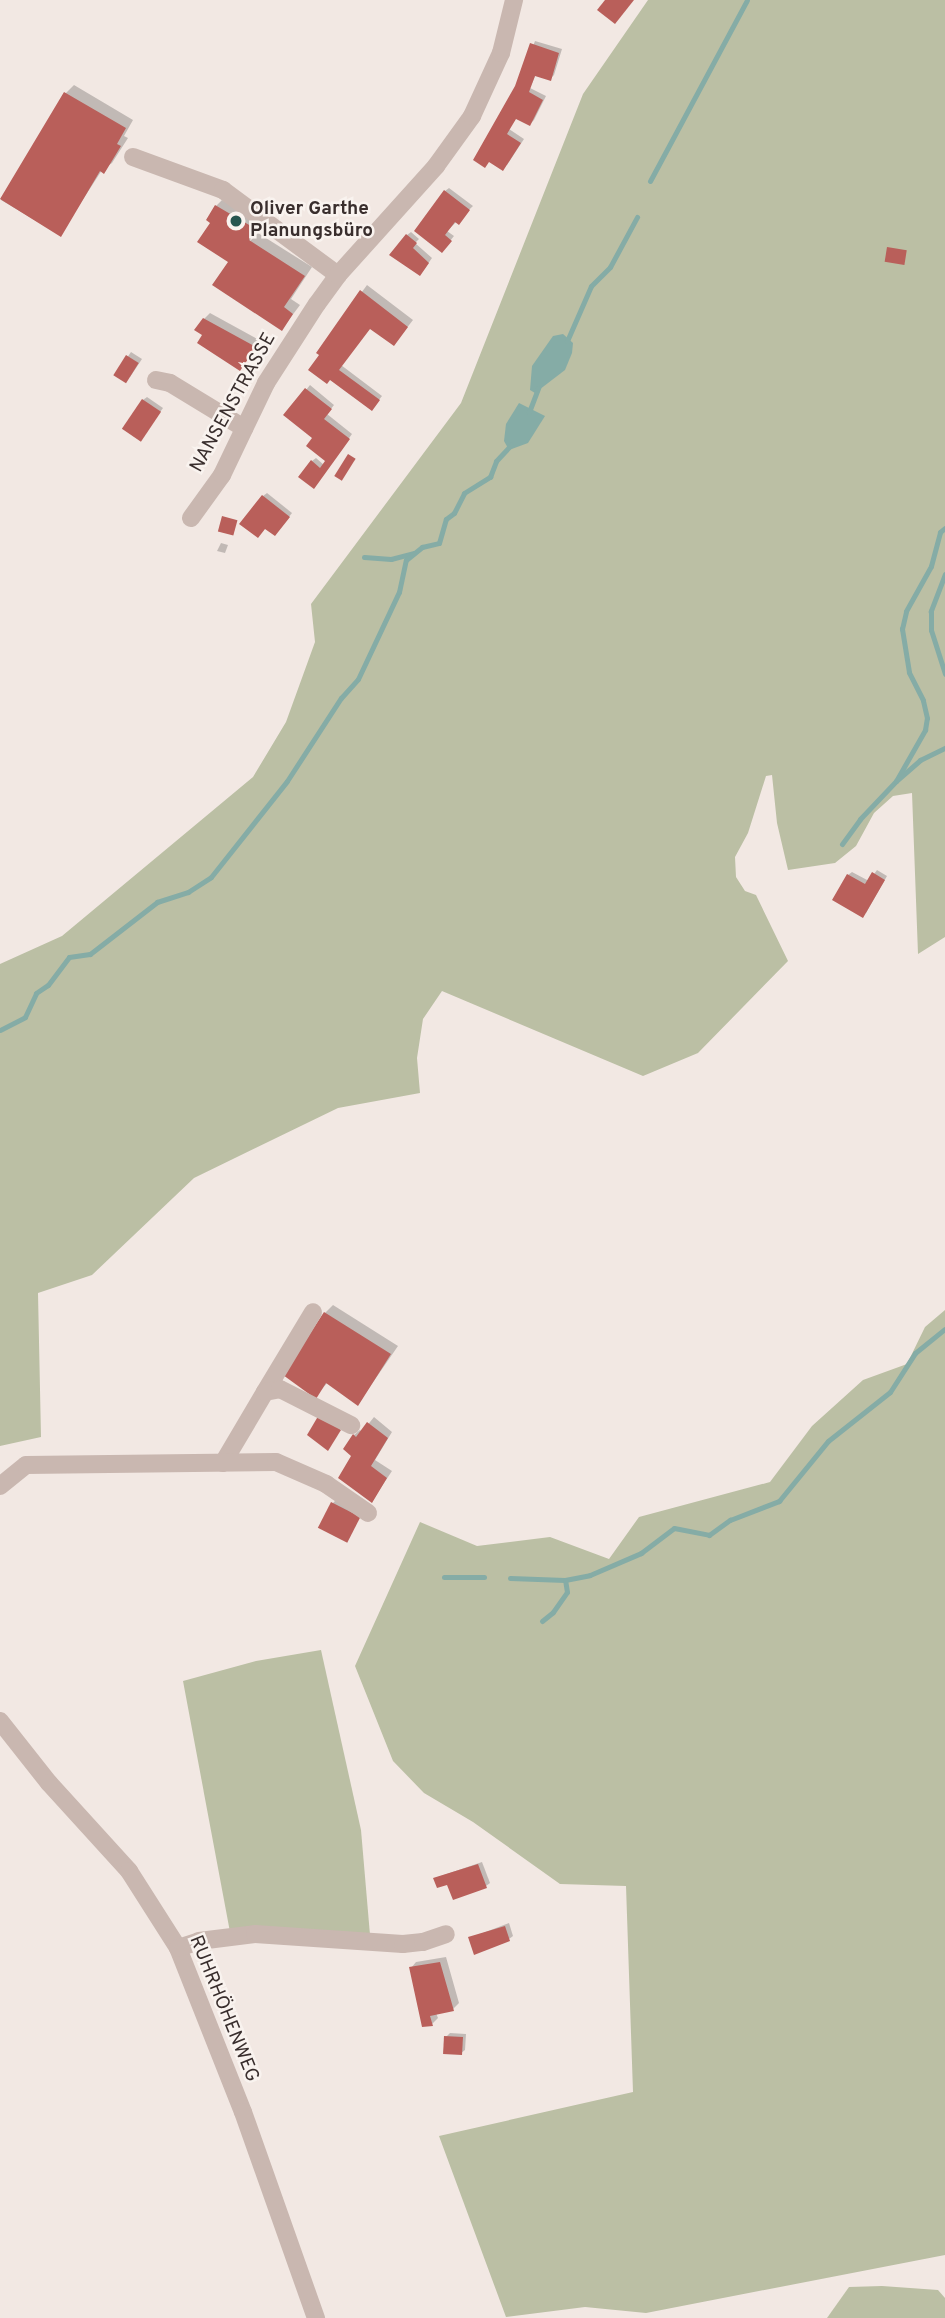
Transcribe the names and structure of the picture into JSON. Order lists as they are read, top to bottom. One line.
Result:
{"streets":{"street":["NANSENSTRASSE","RUHRHÖHENWEG"]},"places":["Oliver Garthe Planungsbüro"]}
